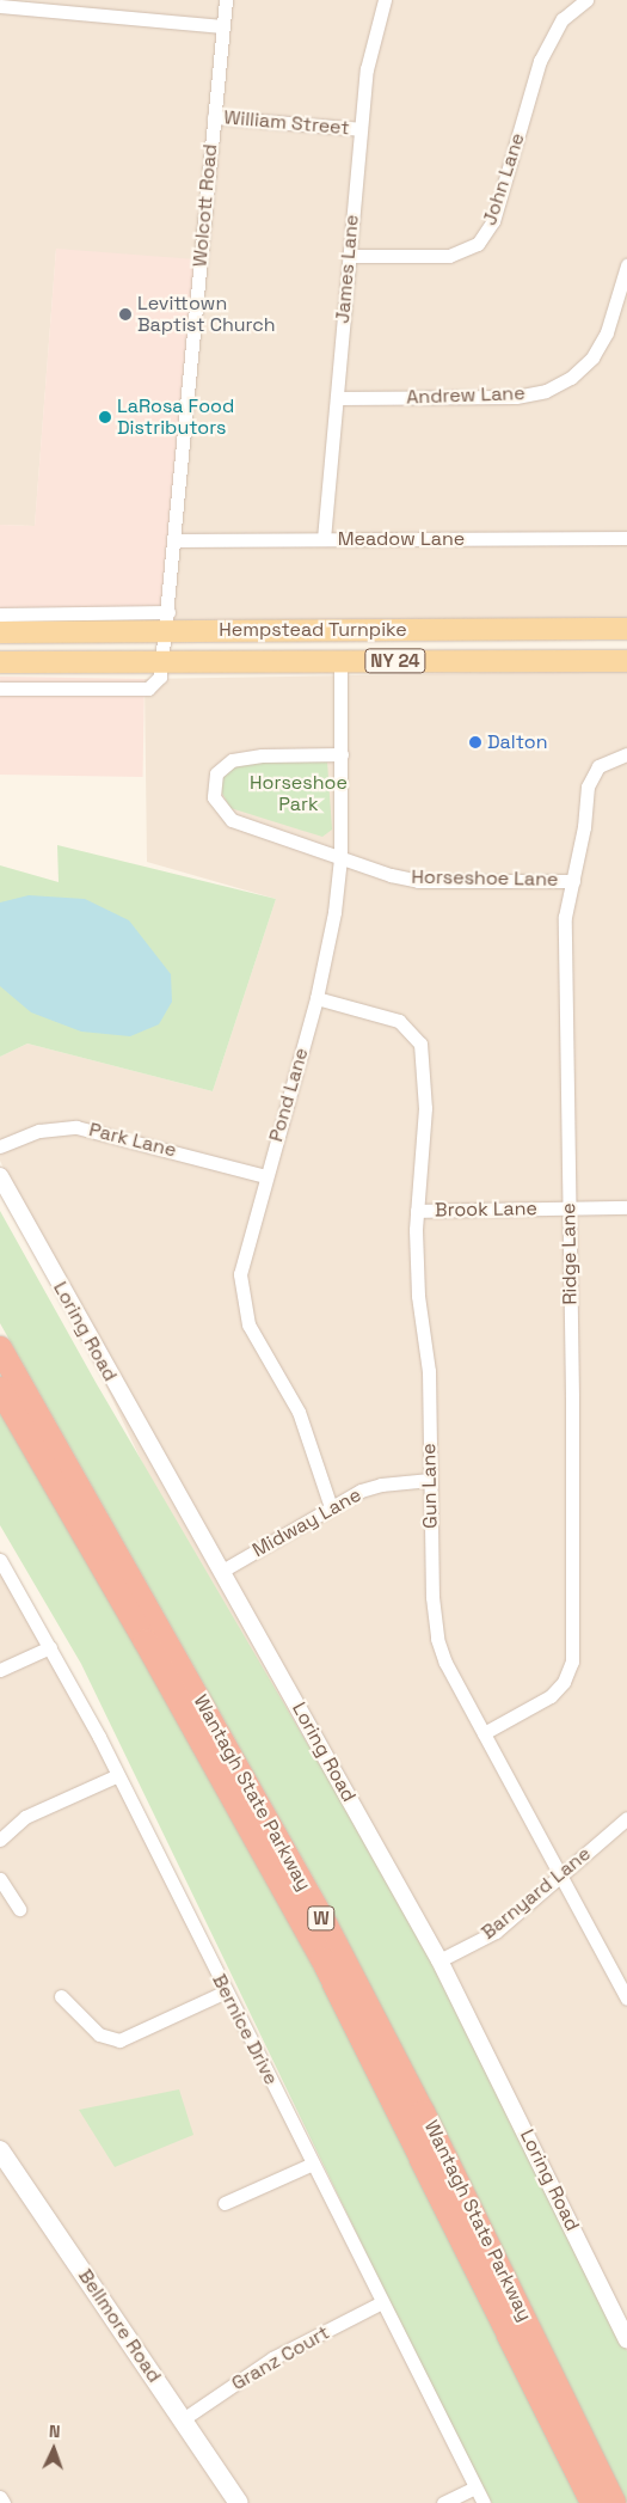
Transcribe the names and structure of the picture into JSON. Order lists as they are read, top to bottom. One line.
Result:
{"streets":{"highway":["Wantagh State Parkway","W"],"main road":["Hempstead Turnpike","NY 24","Bellmore Road"],"street":["William Street","John Lane","Wolcott Road","James Lane","Andrew Lane","Meadow Lane","Horseshoe Lane","Pond Lane","Park Lane","Brook Lane","Ridge Lane","Loring Road","Gun Lane","Midway Lane","Barnyard Lane","Bernice Drive","Granz Court"]},"crossings":[["William Street","Wolcott Road"],["William Street","James Lane"],["John Lane","James Lane"],["Wolcott Road","Meadow Lane"],["Wolcott Road","Hempstead Turnpike"],["James Lane","Andrew Lane"],["James Lane","Meadow Lane"],["Hempstead Turnpike","Pond Lane"],["Horseshoe Lane","Pond Lane"],["Horseshoe Lane","Ridge Lane"],["Pond Lane","Park Lane"],["Pond Lane","Gun Lane"],["Pond Lane","Midway Lane"],["Brook Lane","Ridge Lane"],["Brook Lane","Gun Lane"],["Ridge Lane","Gun Lane"],["Loring Road","Midway Lane"],["Loring Road","Barnyard Lane"],["Gun Lane","Midway Lane"],["Gun Lane","Barnyard Lane"],["Bernice Drive","Granz Court"],["Bellmore Road","Granz Court"]],"parks":["Horseshoe Park"],"places":["Levittown Baptist Church","LaRosa Food Distributors","Dalton"],"north":"top"}
